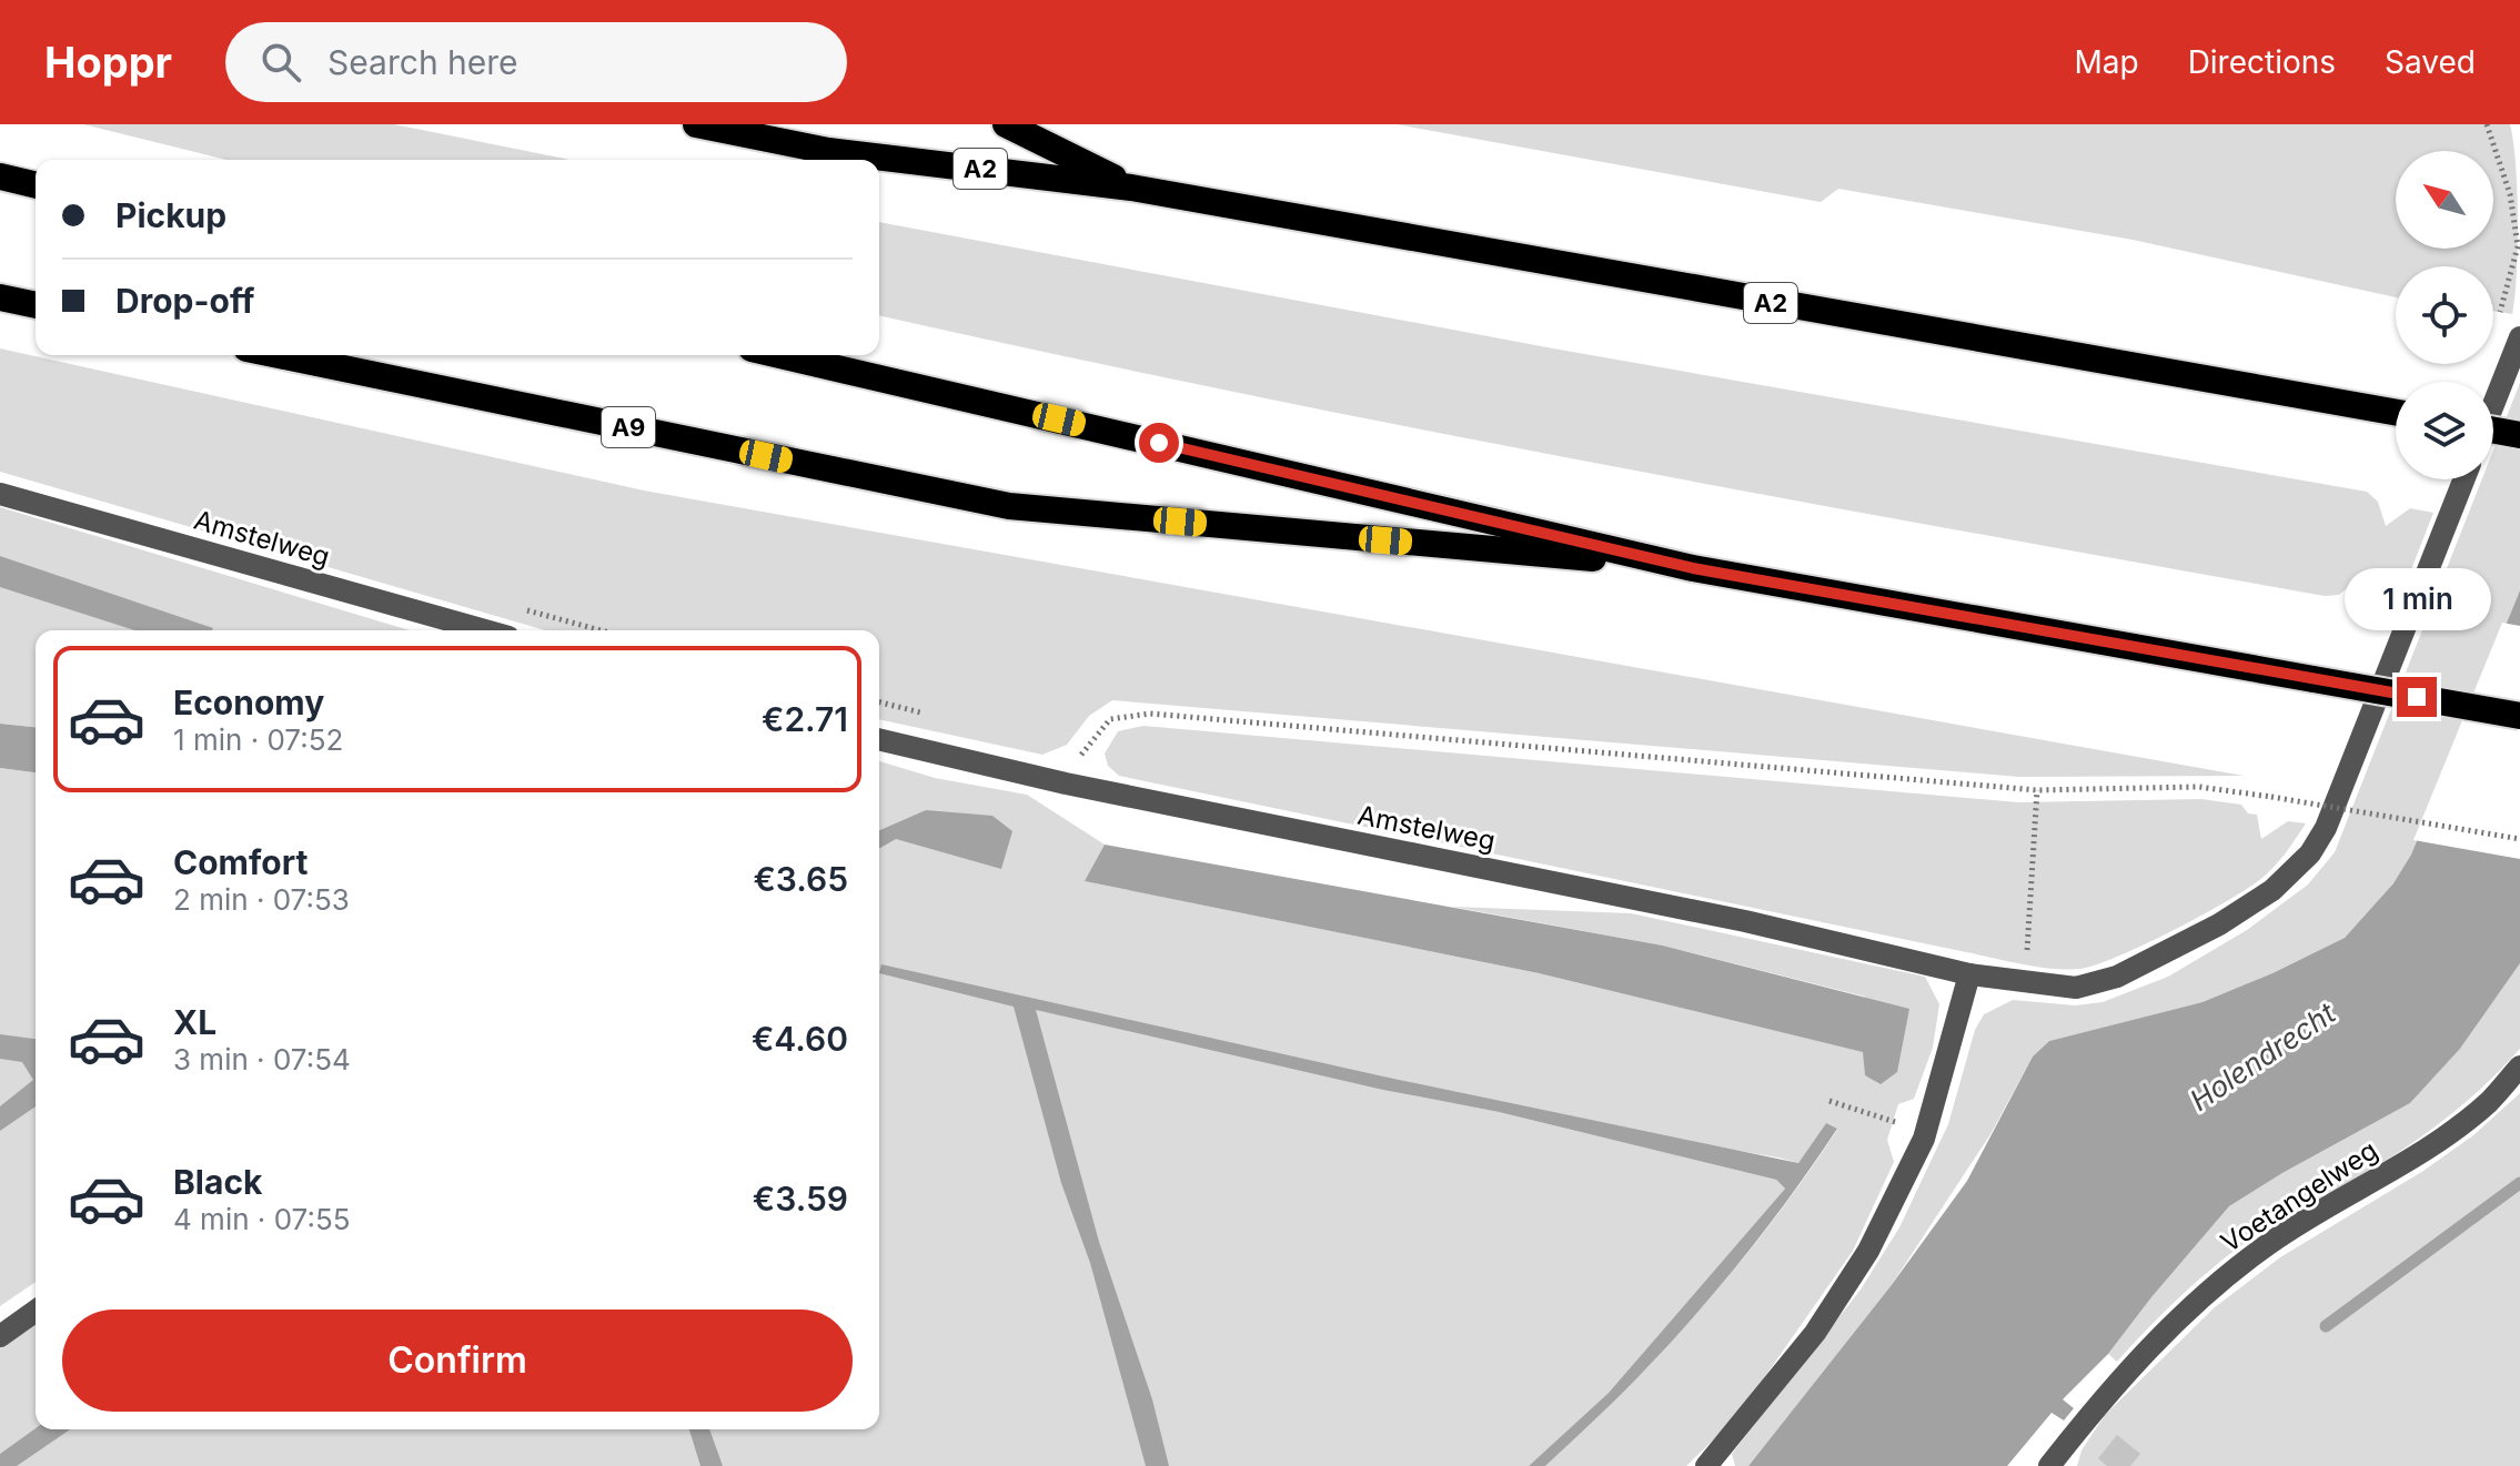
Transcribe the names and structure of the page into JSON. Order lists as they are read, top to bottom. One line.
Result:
{"streets":{"highway":["A2","A9"],"street":["Amstelweg","Voetangelweg"]},"water":["Holendrecht"],"north":"top left","page":{"header":"Hoppr","search":"Search here","nav":["Map","Directions","Saved"],"banner":["Pickup","Drop-off"],"bubble":"1 min","list":[{"name":"Economy","note":"1 min · 07:52","value":"€2.71"},{"name":"Comfort","note":"2 min · 07:53","value":"€3.65"},{"name":"XL","note":"3 min · 07:54","value":"€4.60"},{"name":"Black","note":"4 min · 07:55","value":"€3.59"}],"buttons":"Confirm"}}
